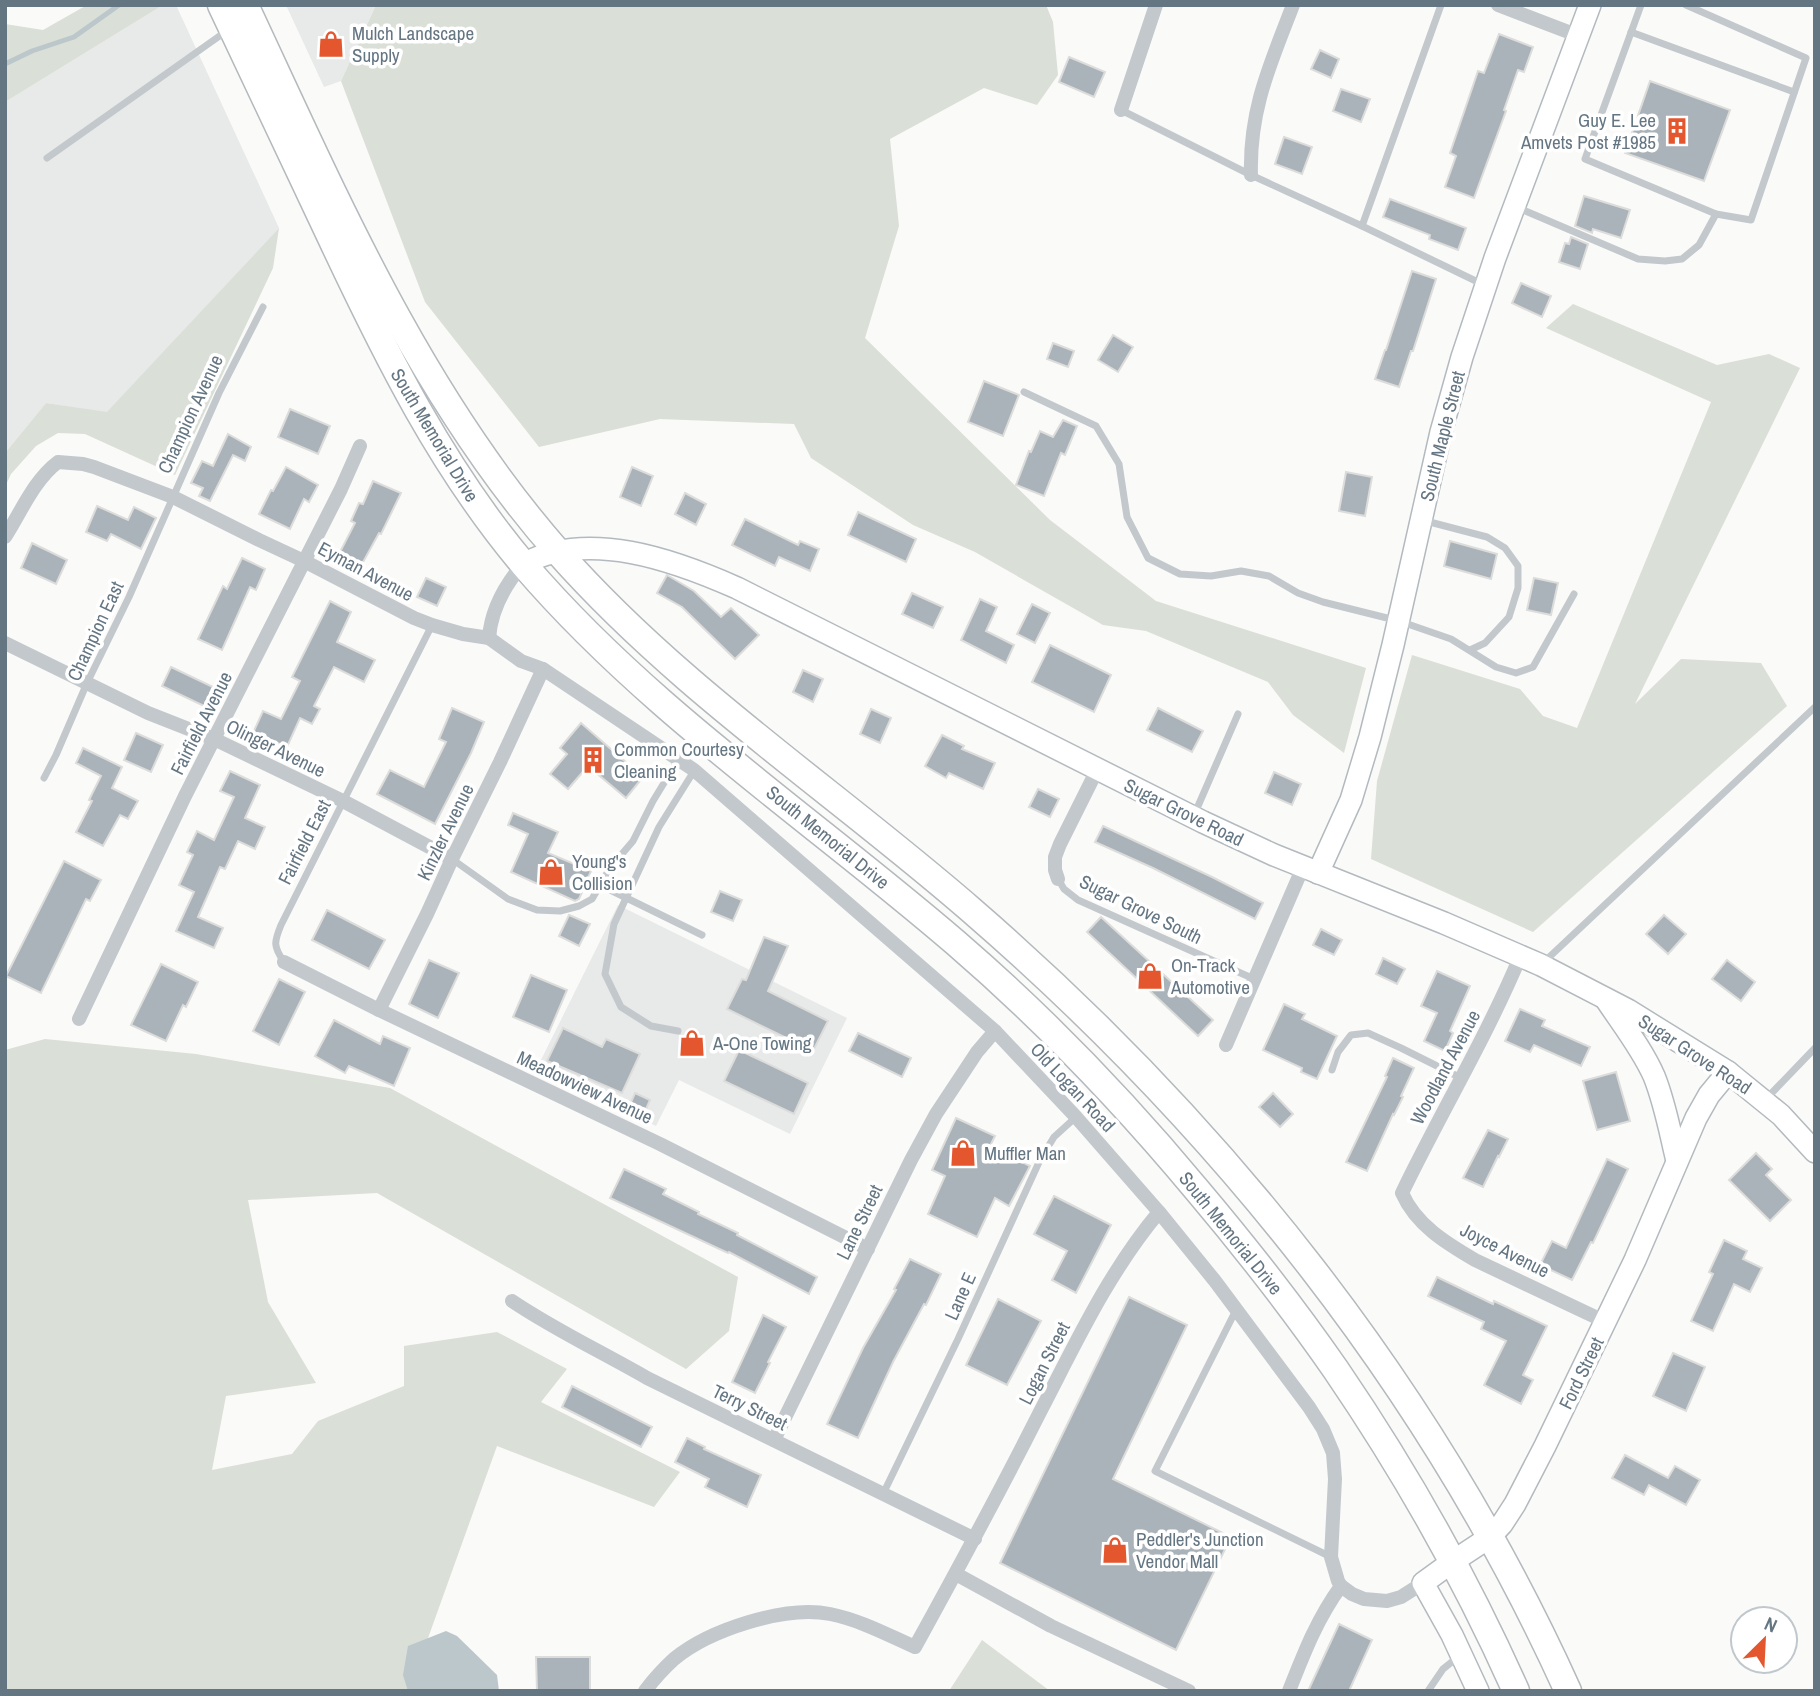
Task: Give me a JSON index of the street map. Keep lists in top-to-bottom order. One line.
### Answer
{"streets":{"highway":["South Memorial Drive"],"street":["Champion Avenue","South Maple Street","Eyman Avenue","Fairfield Avenue","Olinger Avenue","Sugar Grove Road","Kinzler Avenue","Woodland Avenue","Meadowview Avenue","Old Logan Road","Lane Street","Joyce Avenue","Logan Street","Ford Street","Terry Street"],"lane":["Champion East","Fairfield East","Sugar Grove South","Lane E"]},"crossings":[["Champion Avenue","Eyman Avenue"],["Champion Avenue","Champion East"],["South Memorial Drive","Sugar Grove Road"],["South Memorial Drive","Ford Street"],["South Maple Street","Sugar Grove Road"],["Eyman Avenue","Champion East"],["Eyman Avenue","Fairfield Avenue"],["Eyman Avenue","Kinzler Avenue"],["Eyman Avenue","Fairfield East"],["Eyman Avenue","Old Logan Road"],["Champion East","Olinger Avenue"],["Fairfield Avenue","Olinger Avenue"],["Olinger Avenue","Kinzler Avenue"],["Olinger Avenue","Fairfield East"],["Sugar Grove Road","Woodland Avenue"],["Sugar Grove Road","Ford Street"],["Kinzler Avenue","Meadowview Avenue"],["Kinzler Avenue","Old Logan Road"],["Fairfield East","Meadowview Avenue"],["Woodland Avenue","Joyce Avenue"],["Meadowview Avenue","Lane Street"],["Old Logan Road","Lane Street"],["Old Logan Road","Lane E"],["Old Logan Road","Logan Street"],["Lane Street","Terry Street"],["Joyce Avenue","Ford Street"],["Lane E","Terry Street"],["Logan Street","Terry Street"]],"places":{"shop":["Mulch Landscape Supply","Young's Collision","On-Track Automotive","A-One Towing","Muffler Man","Peddler's Junction Vendor Mall"],"building":["Guy E. Lee Amvets Post #1985","Common Courtesy Cleaning"]},"north":"top right"}
